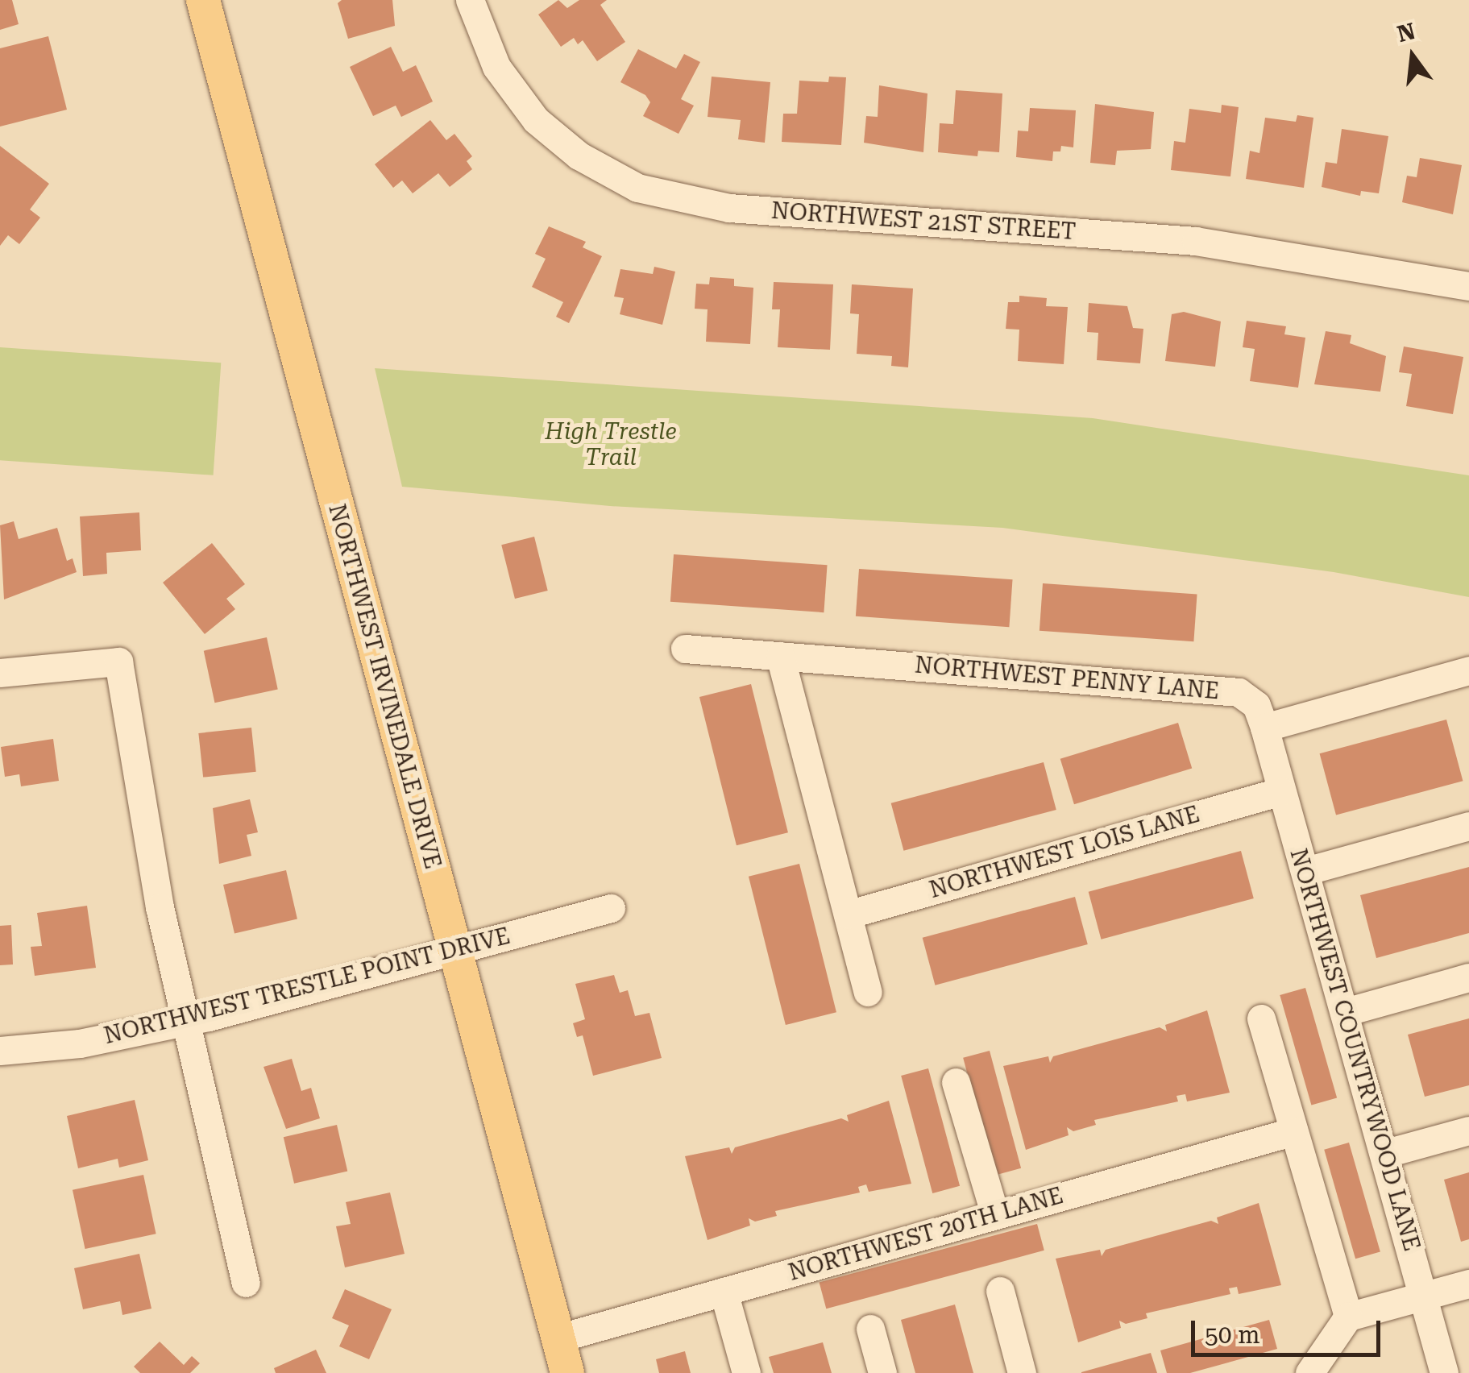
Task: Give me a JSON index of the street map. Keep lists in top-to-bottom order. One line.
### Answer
{"streets":{"main road":["NORTHWEST IRVINEDALE DRIVE"],"street":["NORTHWEST 21ST STREET","NORTHWEST PENNY LANE","NORTHWEST LOIS LANE","NORTHWEST TRESTLE POINT DRIVE","NORTHWEST COUNTRYWOOD LANE","NORTHWEST 20TH LANE"]},"crossings":[["NORTHWEST PENNY LANE","NORTHWEST COUNTRYWOOD LANE"],["NORTHWEST IRVINEDALE DRIVE","NORTHWEST TRESTLE POINT DRIVE"],["NORTHWEST IRVINEDALE DRIVE","NORTHWEST 20TH LANE"],["NORTHWEST LOIS LANE","NORTHWEST COUNTRYWOOD LANE"]],"parks":["High Trestle Trail"],"scale_bar":"50 m","north":"top"}
